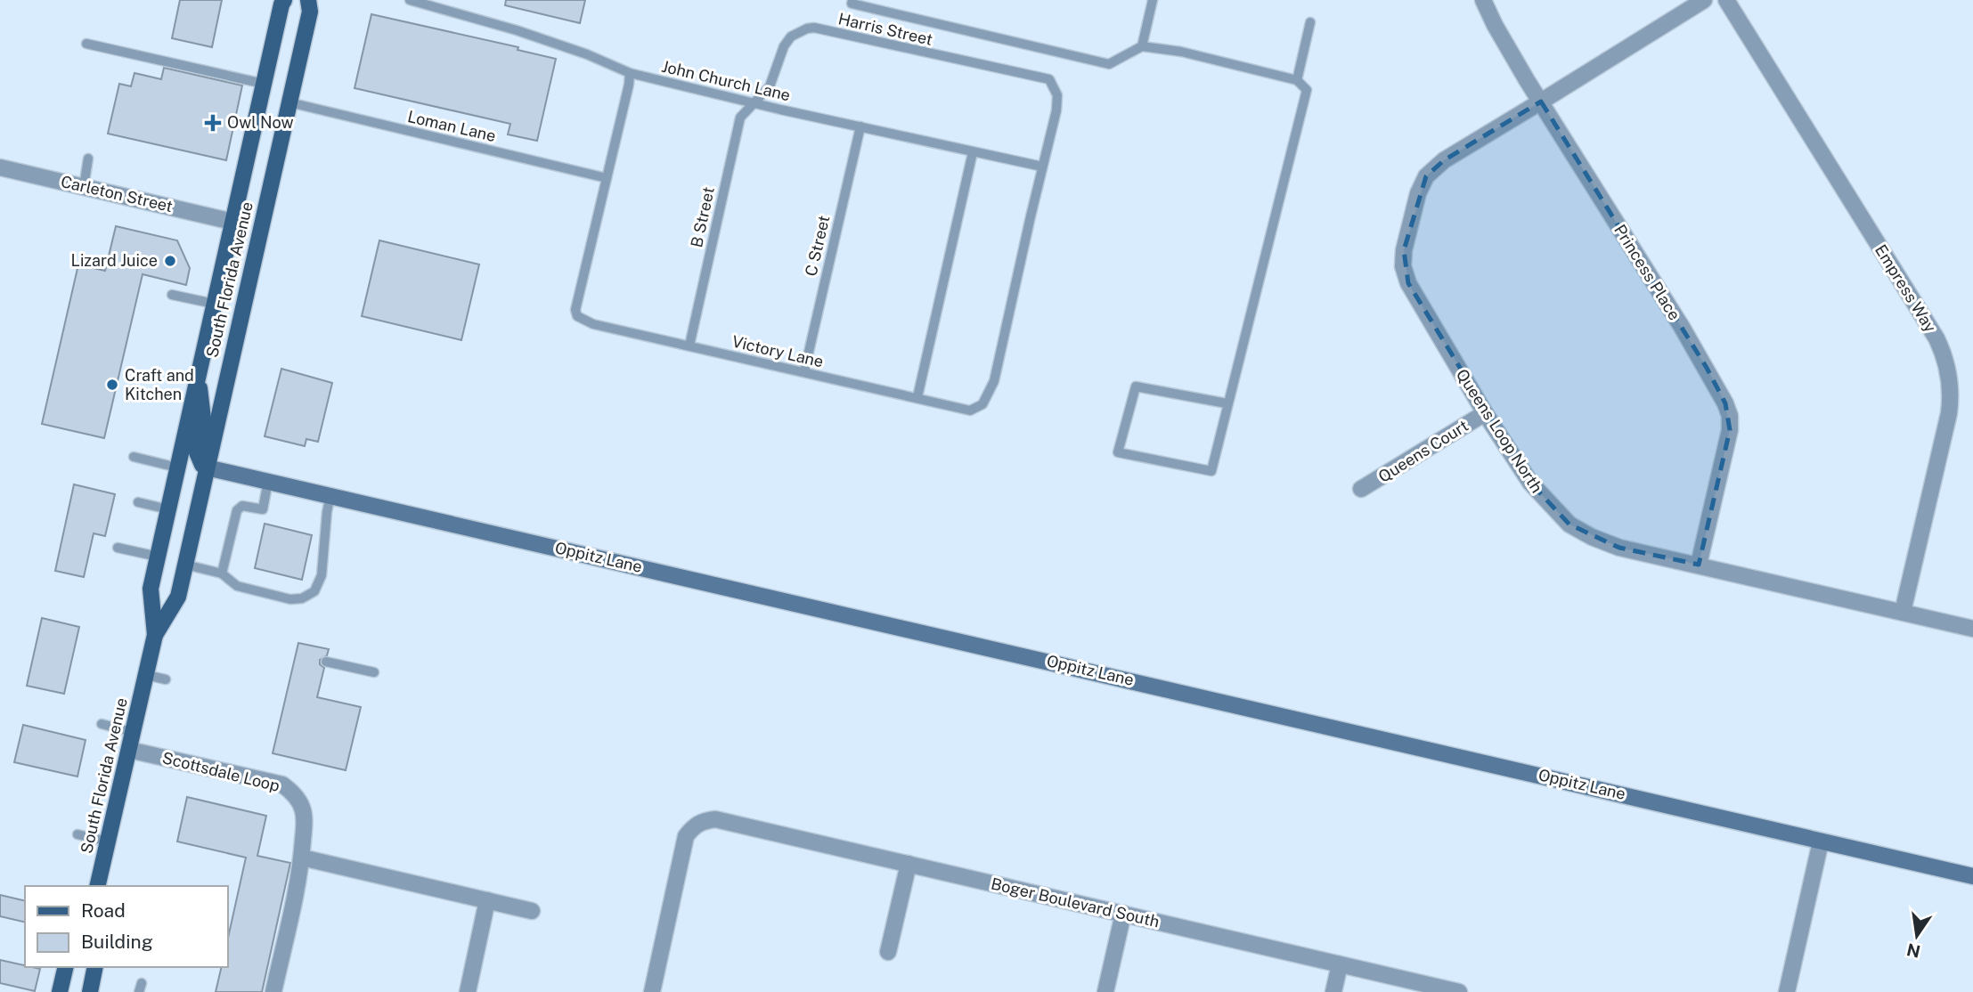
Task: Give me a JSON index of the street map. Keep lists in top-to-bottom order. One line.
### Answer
{"streets":{"main road":["South Florida Avenue"],"street":["Carleton Street","Princess Place","Empress Way","Queens Loop North","Queens Court","Oppitz Lane","Scottsdale Loop","Boger Boulevard South"],"lane":["Harris Street","John Church Lane","Loman Lane","B Street","C Street","Victory Lane"]},"crossings":[["Harris Street","John Church Lane"],["Harris Street","B Street"],["Harris Street","Victory Lane"],["John Church Lane","B Street"],["John Church Lane","C Street"],["John Church Lane","Victory Lane"],["Loman Lane","South Florida Avenue"],["Loman Lane","Victory Lane"],["Carleton Street","South Florida Avenue"],["B Street","Victory Lane"],["C Street","Victory Lane"],["Princess Place","Queens Loop North"],["South Florida Avenue","Oppitz Lane"],["South Florida Avenue","Scottsdale Loop"],["Empress Way","Queens Loop North"],["Queens Loop North","Queens Court"]],"places":{"health":["Owl Now"],"other":["Lizard Juice","Craft and Kitchen"]},"legend":["Road","Building"],"north":"bottom"}
